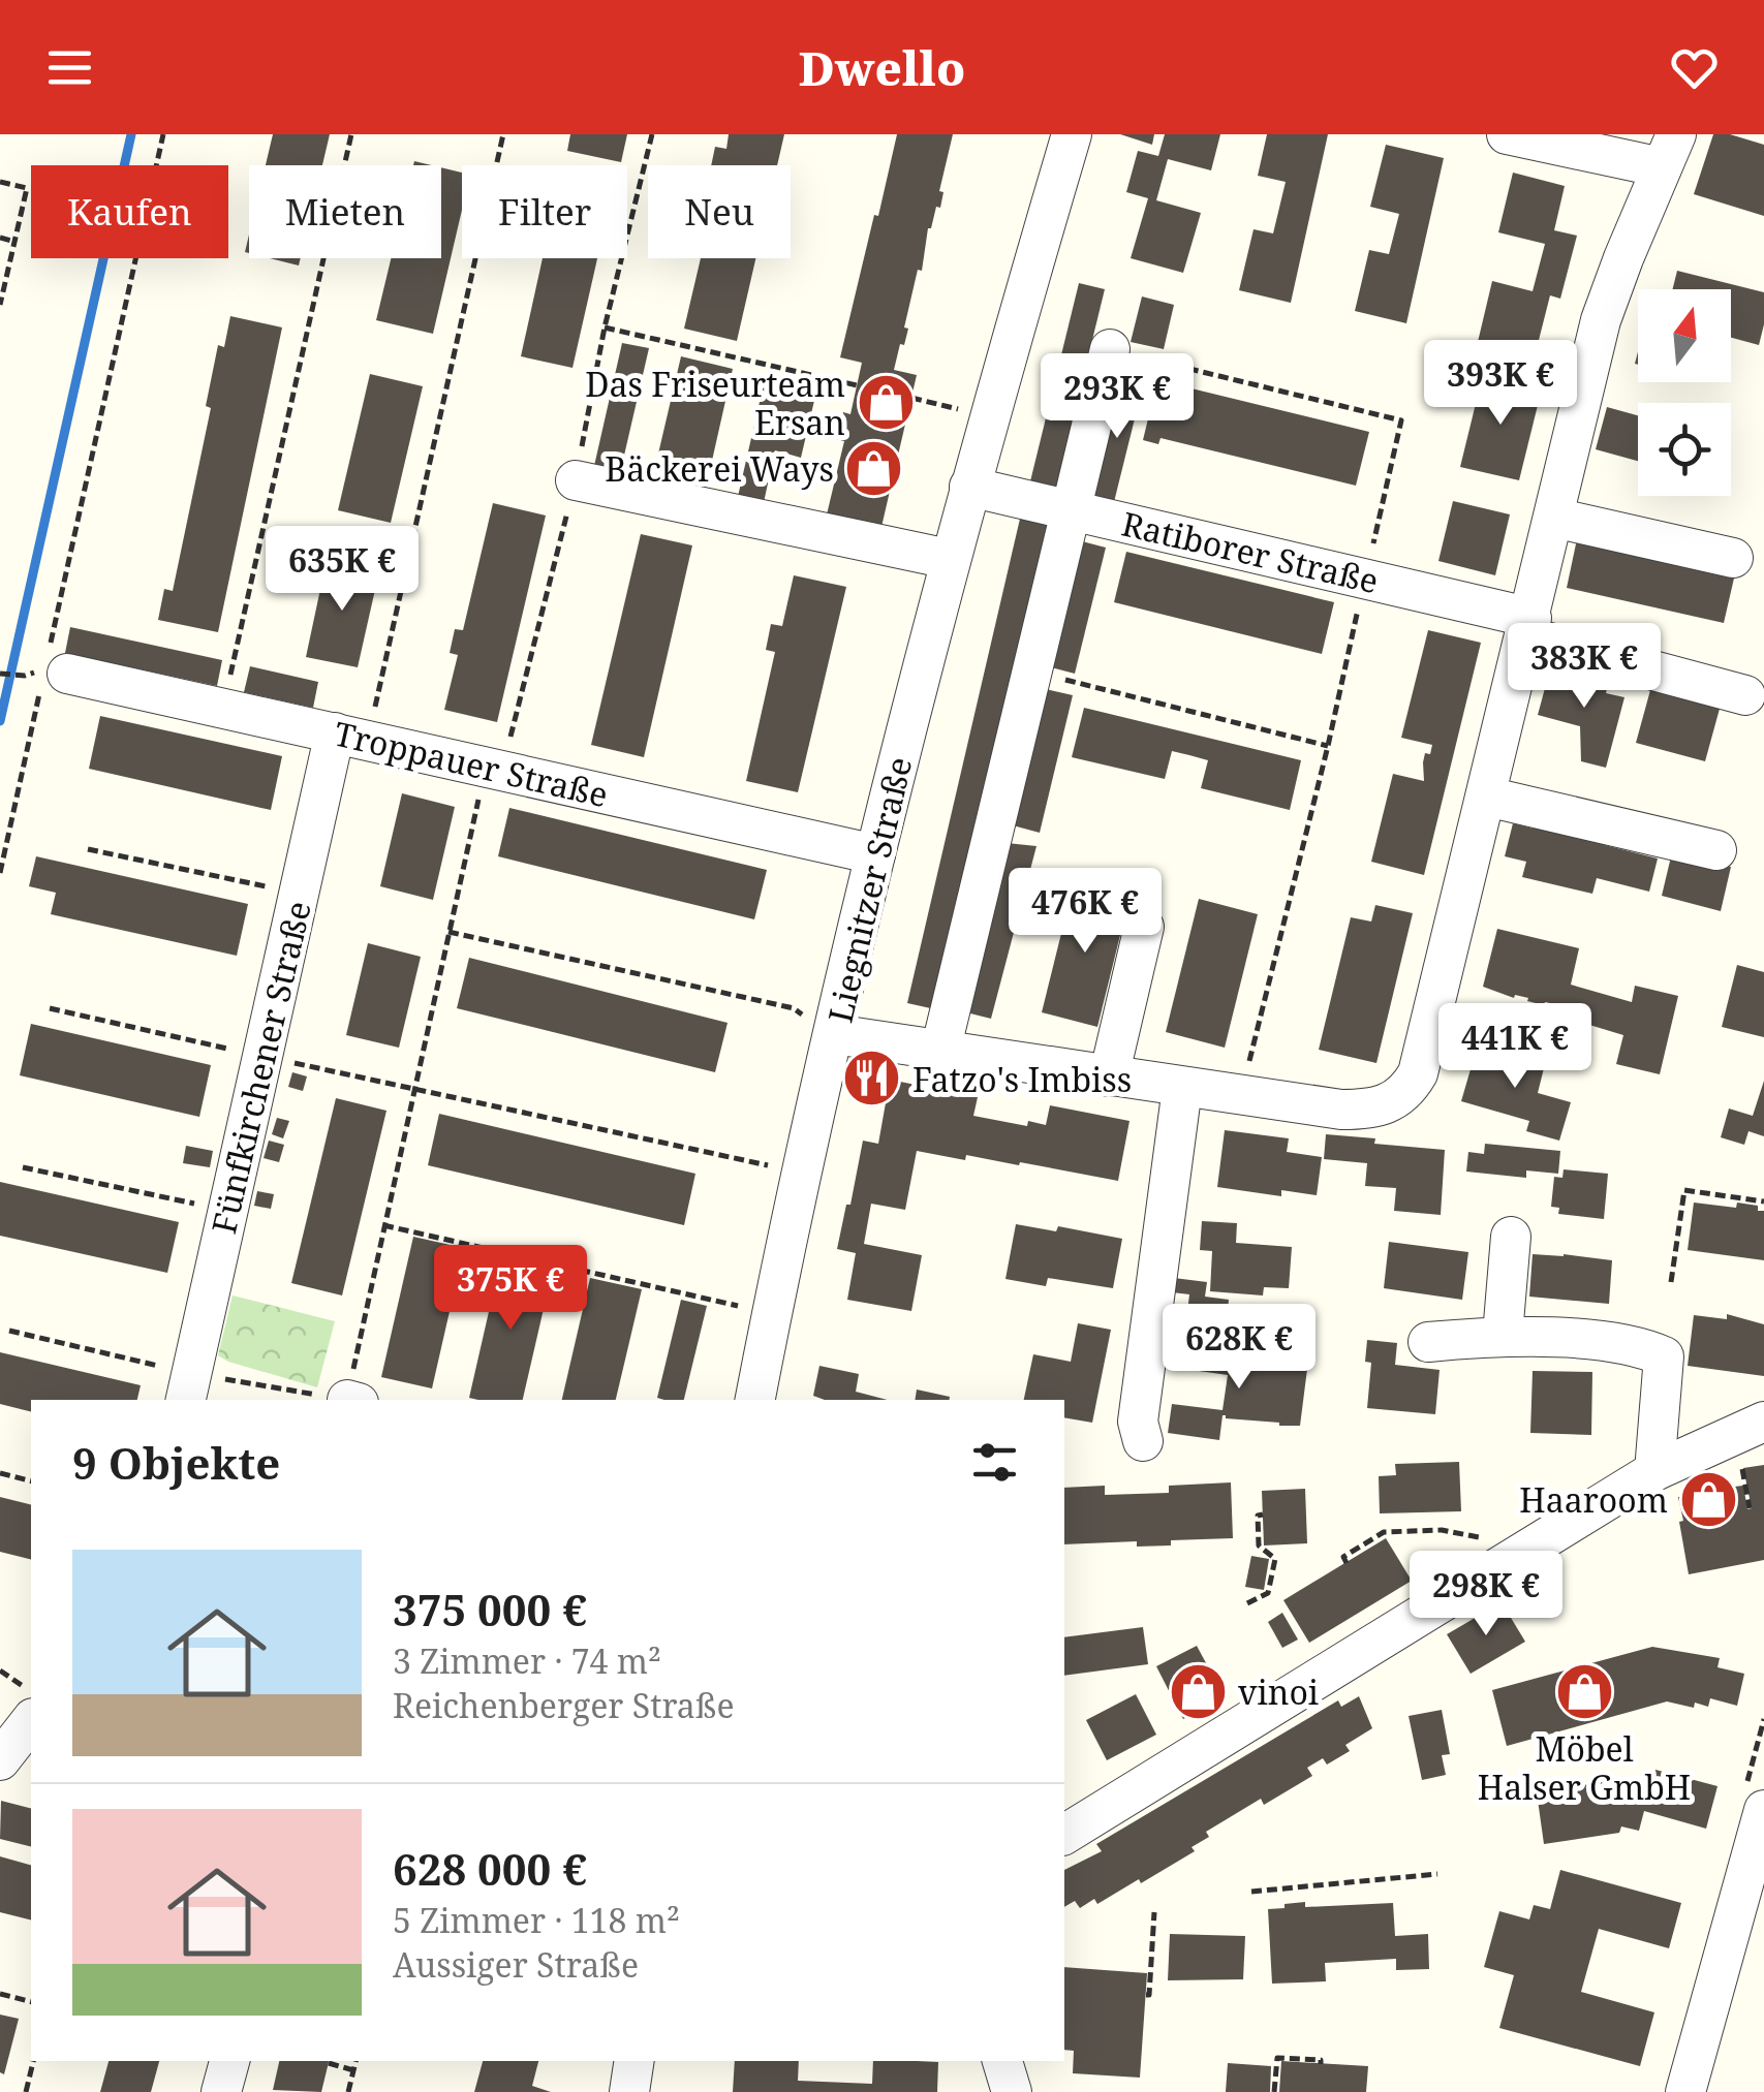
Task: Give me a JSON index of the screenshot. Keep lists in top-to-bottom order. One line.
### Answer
{"streets":{"street":["Ratiborer Straße","Troppauer Straße","Liegnitzer Straße","Fünfkirchener Straße"]},"crossings":[["Ratiborer Straße","Liegnitzer Straße"],["Troppauer Straße","Liegnitzer Straße"],["Troppauer Straße","Fünfkirchener Straße"]],"places":{"shop":["Das Friseurteam Ersan","Bäckerei Ways","Haaroom","vinoi","Möbel Halser GmbH"],"restaurant":["Fatzo's Imbiss"]},"north":"top","page":{"header":"Dwello","chip":["Kaufen","Mieten","Filter","Neu"],"price":["393K €","293K €","635K €","383K €","476K €","441K €","375K €","628K €","298K €"],"heading":"9 Objekte","list":[{"name":"375 000 €","note":"3 Zimmer · 74 m² · Reichenberger Straße"},{"name":"628 000 €","note":"5 Zimmer · 118 m² · Aussiger Straße"}]}}
